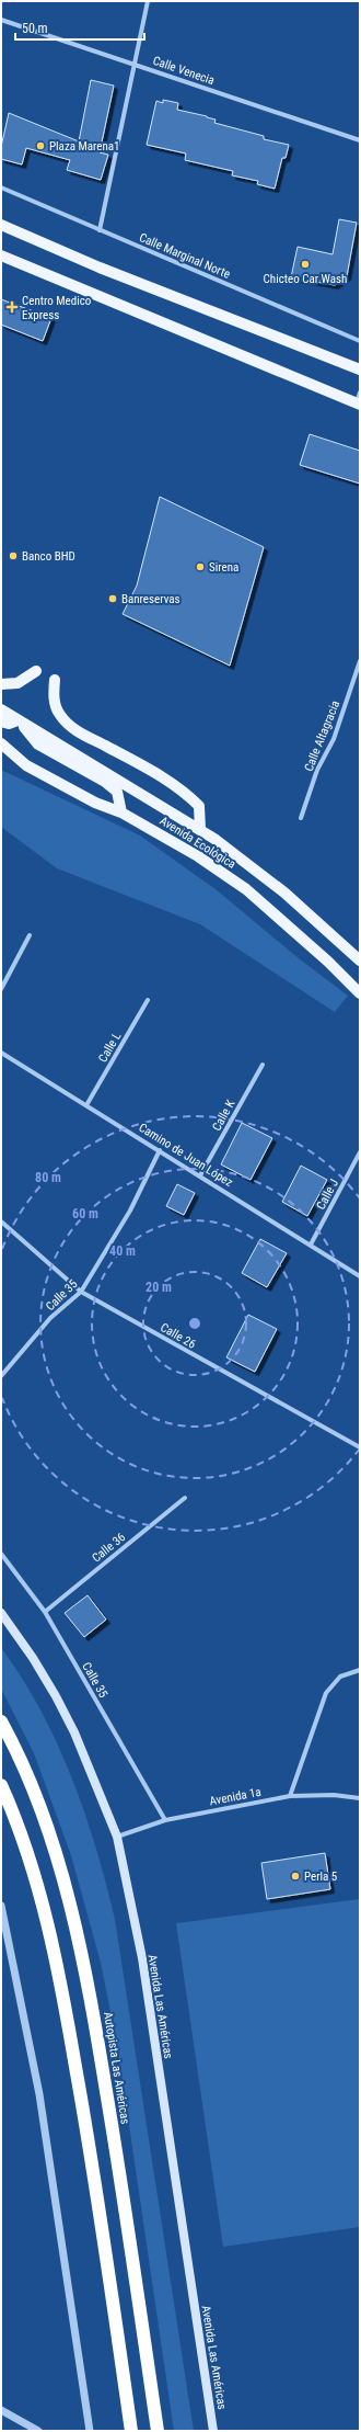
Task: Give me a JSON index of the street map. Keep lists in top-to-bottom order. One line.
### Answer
{"streets":{"highway":["Autopista Las Américas"],"main road":["Avenida Ecológica","Avenida Las Américas"],"street":["Calle Venecia","Calle Marginal Norte","Calle Altagracia","Calle L","Calle K","Camino de Juan López","Calle J","Calle 35","Calle 26","Calle 36","Avenida 1a"]},"crossings":[["Calle L","Camino de Juan López"],["Calle K","Camino de Juan López"],["Camino de Juan López","Calle J"],["Camino de Juan López","Calle 35"],["Calle 35","Calle 26"],["Calle 35","Calle 36"],["Calle 35","Avenida 1a"],["Avenida 1a","Avenida Las Américas"]],"places":{"other":["Plaza Marena1","Chicteo Car Wash","Banco BHD","Sirena","Banreservas","Perla 5"],"health":["Centro Medico Express"]},"scale_bar":"50 m","rings":["80 m","60 m","40 m","20 m"]}
